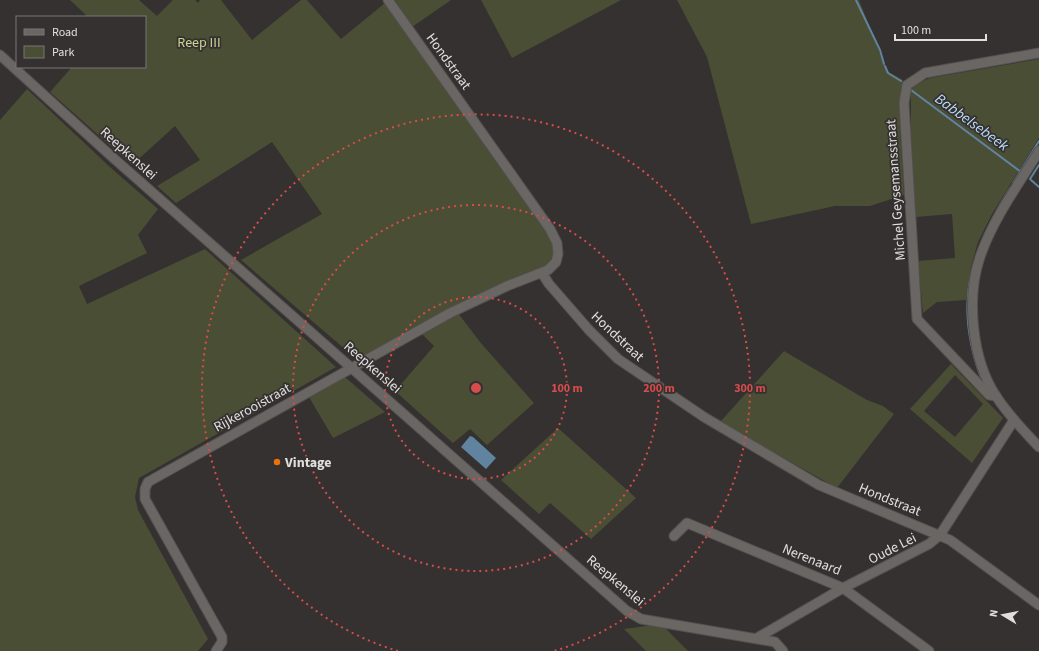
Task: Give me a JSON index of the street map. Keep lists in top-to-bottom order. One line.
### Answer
{"streets":{"street":["Hondstraat","Reepkenslei","Michel Geysemansstraat","Rijkerooistraat","Oude Lei","Nerenaard"]},"crossings":[["Hondstraat","Rijkerooistraat"],["Hondstraat","Oude Lei"],["Reepkenslei","Rijkerooistraat"],["Reepkenslei","Oude Lei"],["Michel Geysemansstraat","Oude Lei"],["Oude Lei","Nerenaard"]],"water":["Babbelsebeek"],"parks":["Reep III"],"places":["Vintage"],"legend":["Road","Park"],"scale_bar":"100 m","north":"left","rings":["100 m","200 m","300 m"]}
